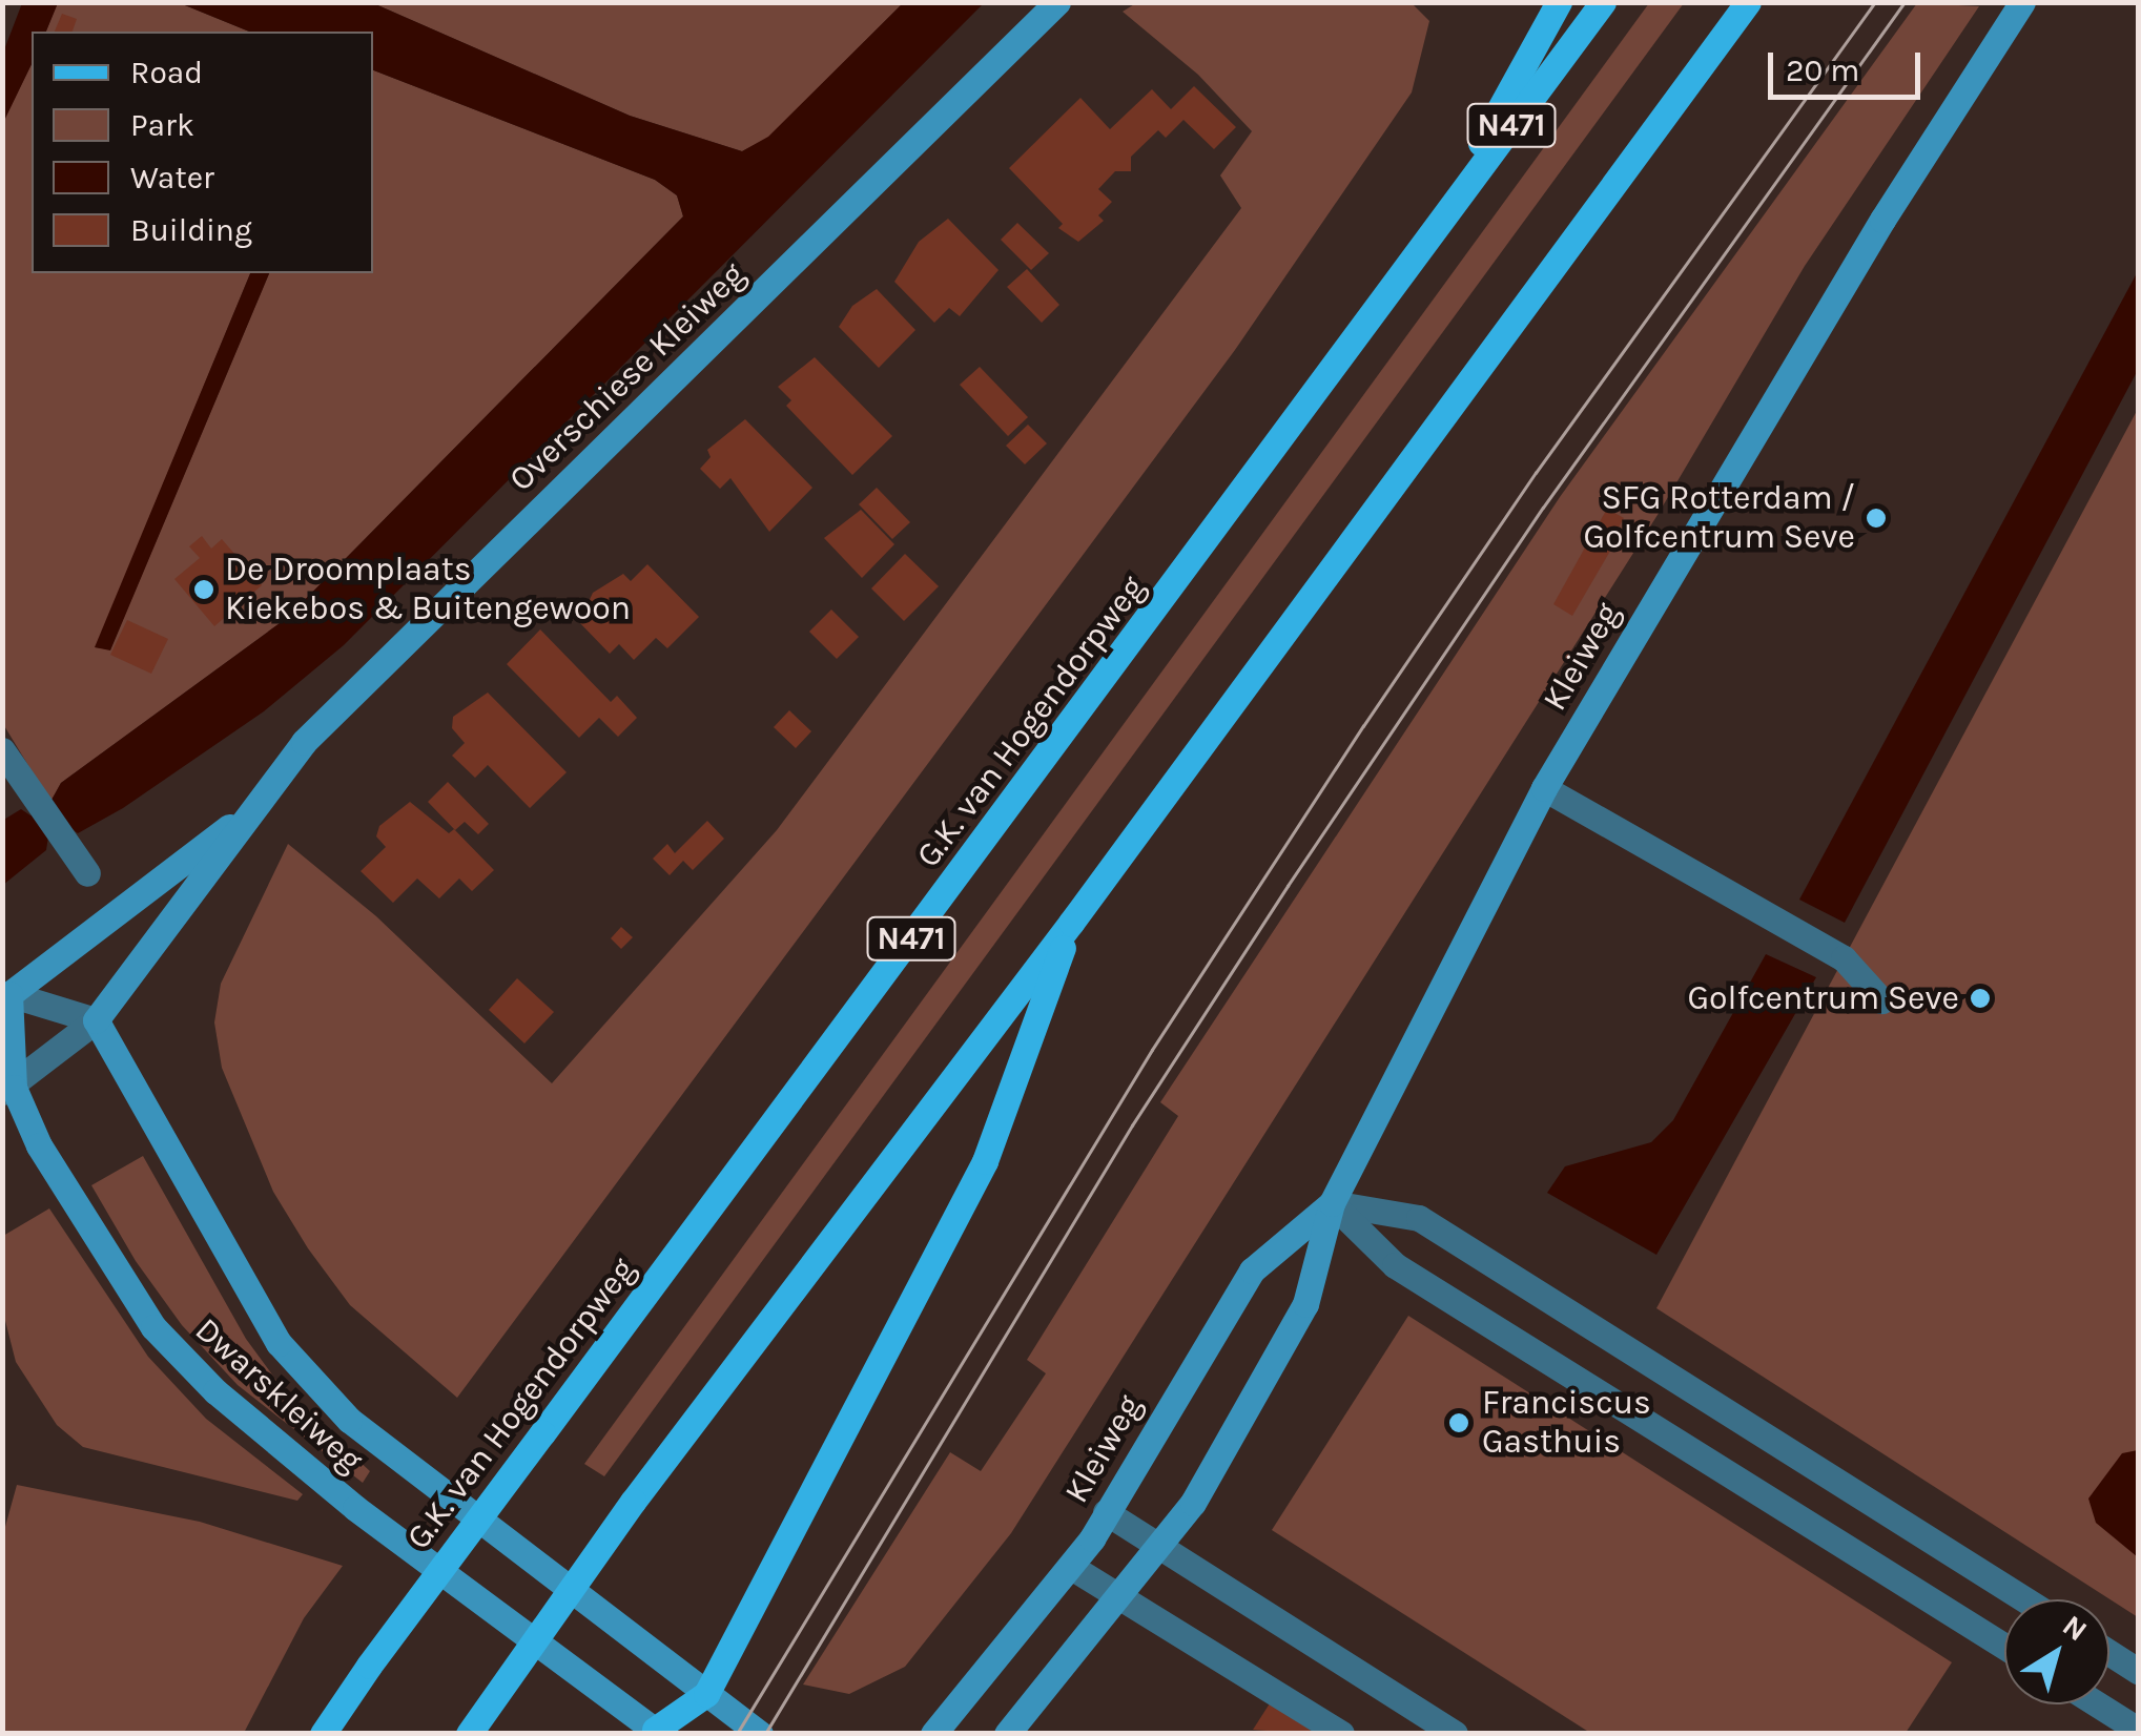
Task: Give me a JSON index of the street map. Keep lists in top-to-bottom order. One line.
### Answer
{"streets":{"main road":["N471","G.K. van Hogendorpweg"],"street":["Overschiese Kleiweg","Kleiweg","Dwarskleiweg"]},"crossings":[["Overschiese Kleiweg","Dwarskleiweg"]],"places":["SFG Rotterdam / Golfcentrum Seve","De Droomplaats Kiekebos & Buitengewoon","Golfcentrum Seve","Franciscus Gasthuis"],"legend":["Road","Park","Water","Building"],"scale_bar":"20 m","north":"top right"}
